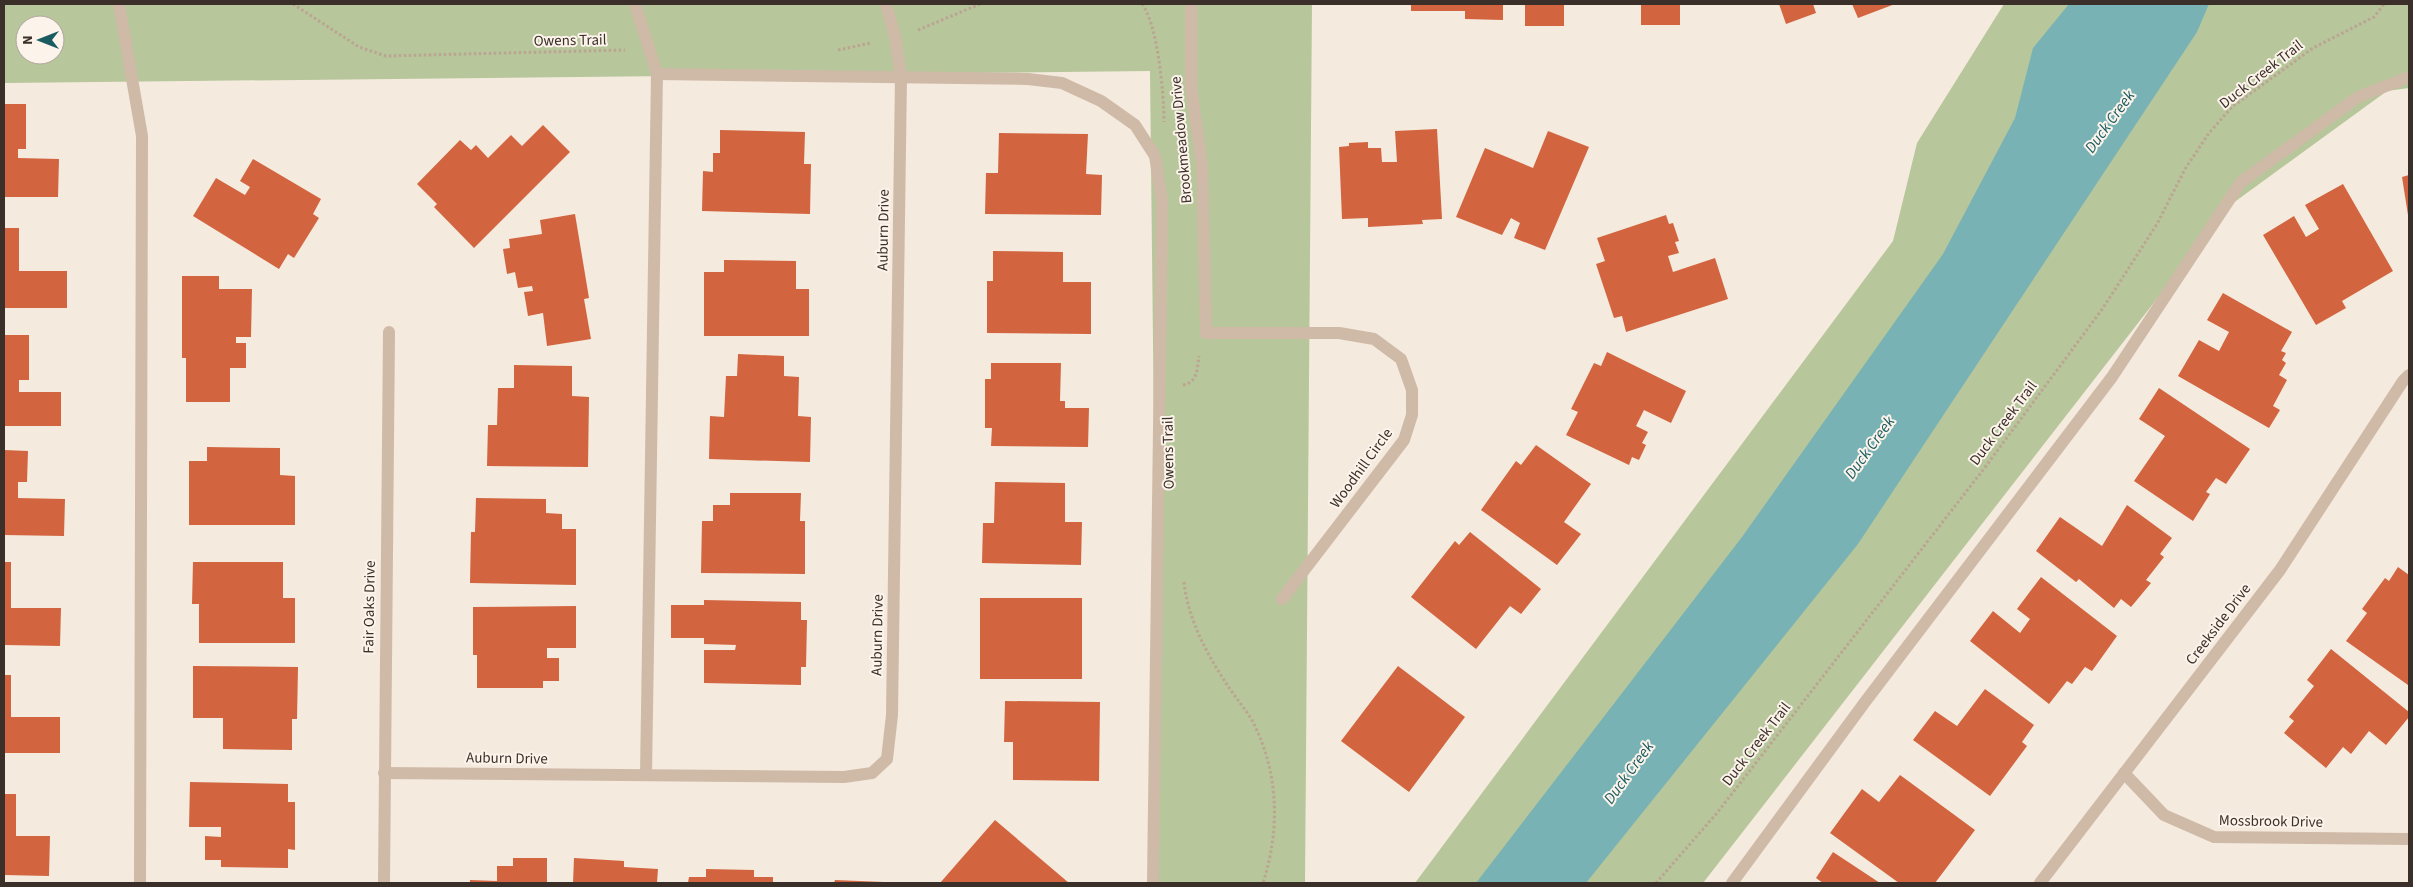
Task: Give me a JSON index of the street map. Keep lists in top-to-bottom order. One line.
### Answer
{"streets":{"street":["Brookmeadow Drive","Auburn Drive","Woodhill Circle","Fair Oaks Drive","Creekside Drive","Mossbrook Drive"],"path":["Owens Trail","Duck Creek Trail"]},"crossings":[["Brookmeadow Drive","Woodhill Circle"],["Auburn Drive","Fair Oaks Drive"],["Creekside Drive","Mossbrook Drive"]],"water":["Duck Creek"],"north":"left"}
